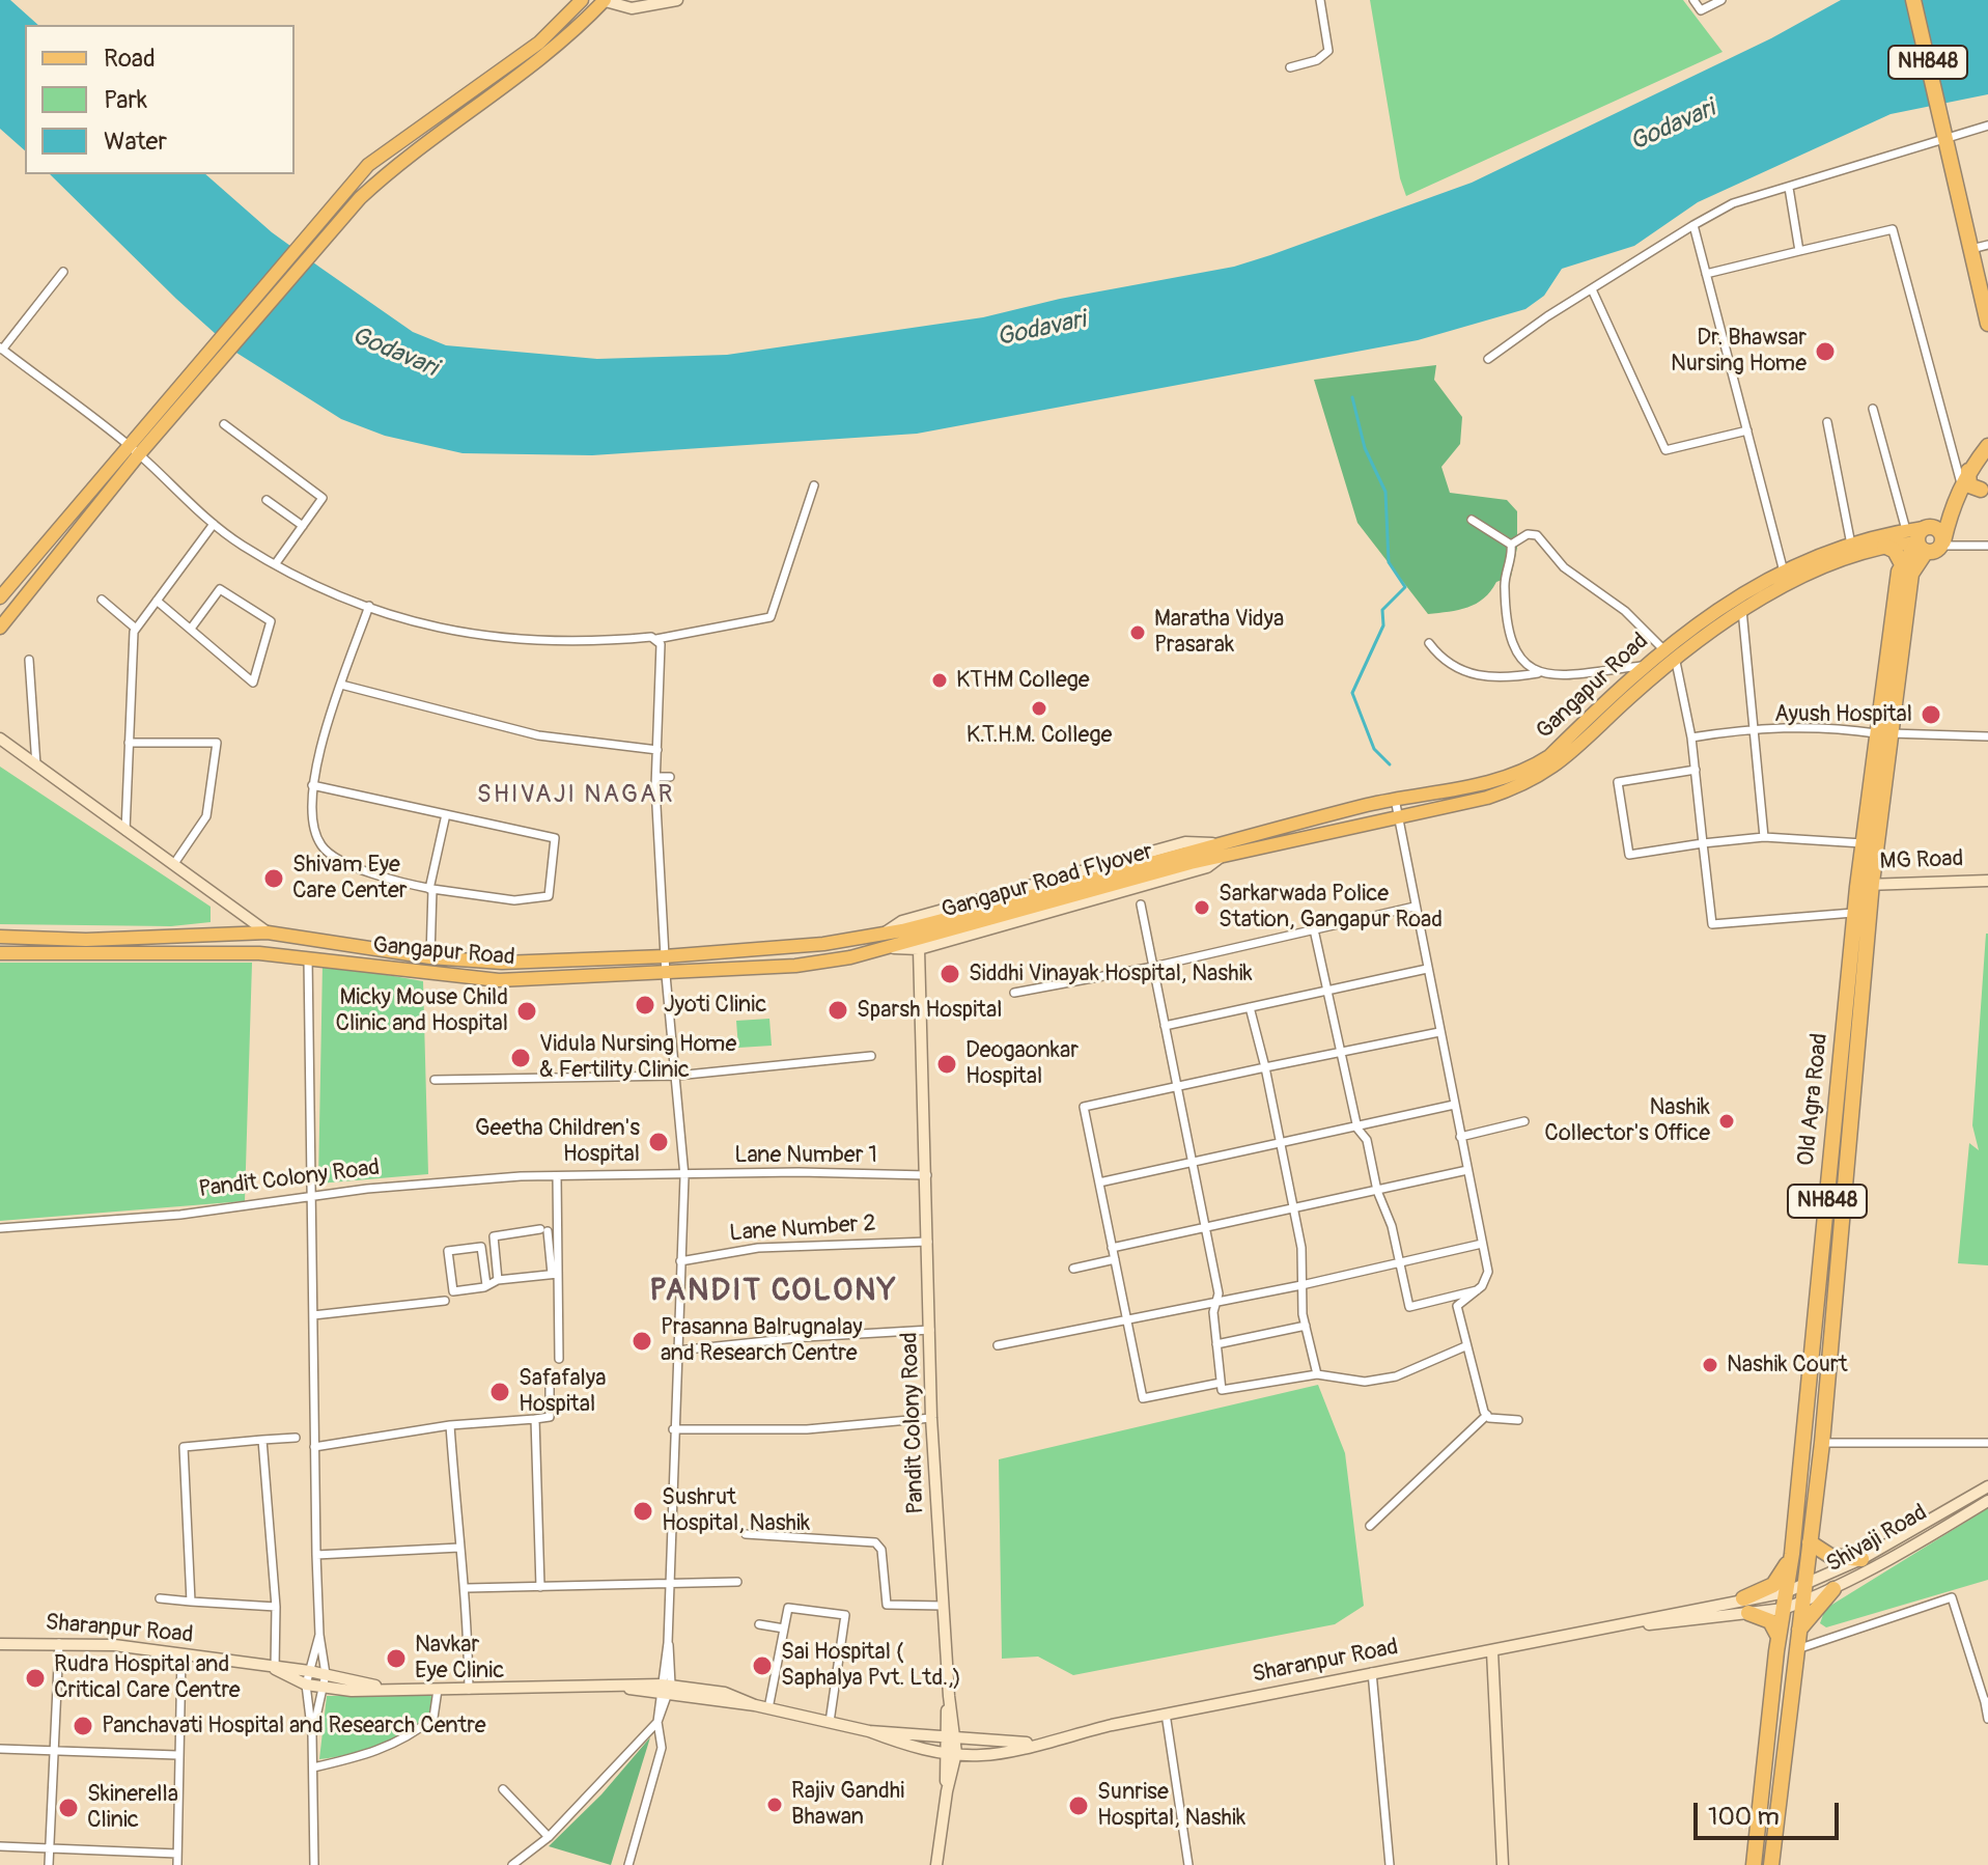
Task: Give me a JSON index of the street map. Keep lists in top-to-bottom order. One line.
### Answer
{"streets":{"highway":["NH848","Old Agra Road"],"main road":["Gangapur Road","MG Road","Gangapur Road Flyover","Pandit Colony Road","Shivaji Road","Sharanpur Road"],"street":["Lane Number 1","Lane Number 2"]},"crossings":[["Gangapur Road","Gangapur Road Flyover"],["Gangapur Road","Old Agra Road"],["MG Road","Old Agra Road"],["Gangapur Road Flyover","Pandit Colony Road"],["Old Agra Road","Shivaji Road"],["Old Agra Road","Sharanpur Road"],["Lane Number 1","Pandit Colony Road"],["Pandit Colony Road","Lane Number 2"],["Pandit Colony Road","Sharanpur Road"],["Shivaji Road","Sharanpur Road"]],"districts":["SHIVAJI NAGAR","PANDIT COLONY"],"water":["Godavari"],"places":["Dr. Bhawsar Nursing Home","Maratha Vidya Prasarak","KTHM College","K.T.H.M. College","Ayush Hospital","Shivam Eye Care Center","Sarkarwada Police Station, Gangapur Road","Siddhi Vinayak Hospital, Nashik","Jyoti Clinic","Sparsh Hospital","Micky Mouse Child Clinic and Hospital","Vidula Nursing Home & Fertility Clinic","Deogaonkar Hospital","Nashik Collector's Office","Geetha Children's Hospital","Prasanna Balrugnalay and Research Centre","Nashik Court","Safafalya Hospital","Sushrut Hospital, Nashik","Navkar Eye Clinic","Sai Hospital ( Saphalya Pvt. Ltd.,)","Rudra Hospital and Critical Care Centre","Panchavati Hospital and Research Centre","Rajiv Gandhi Bhawan","Sunrise Hospital, Nashik","Skinerella Clinic"],"legend":["Road","Park","Water"],"scale_bar":"100 m"}
